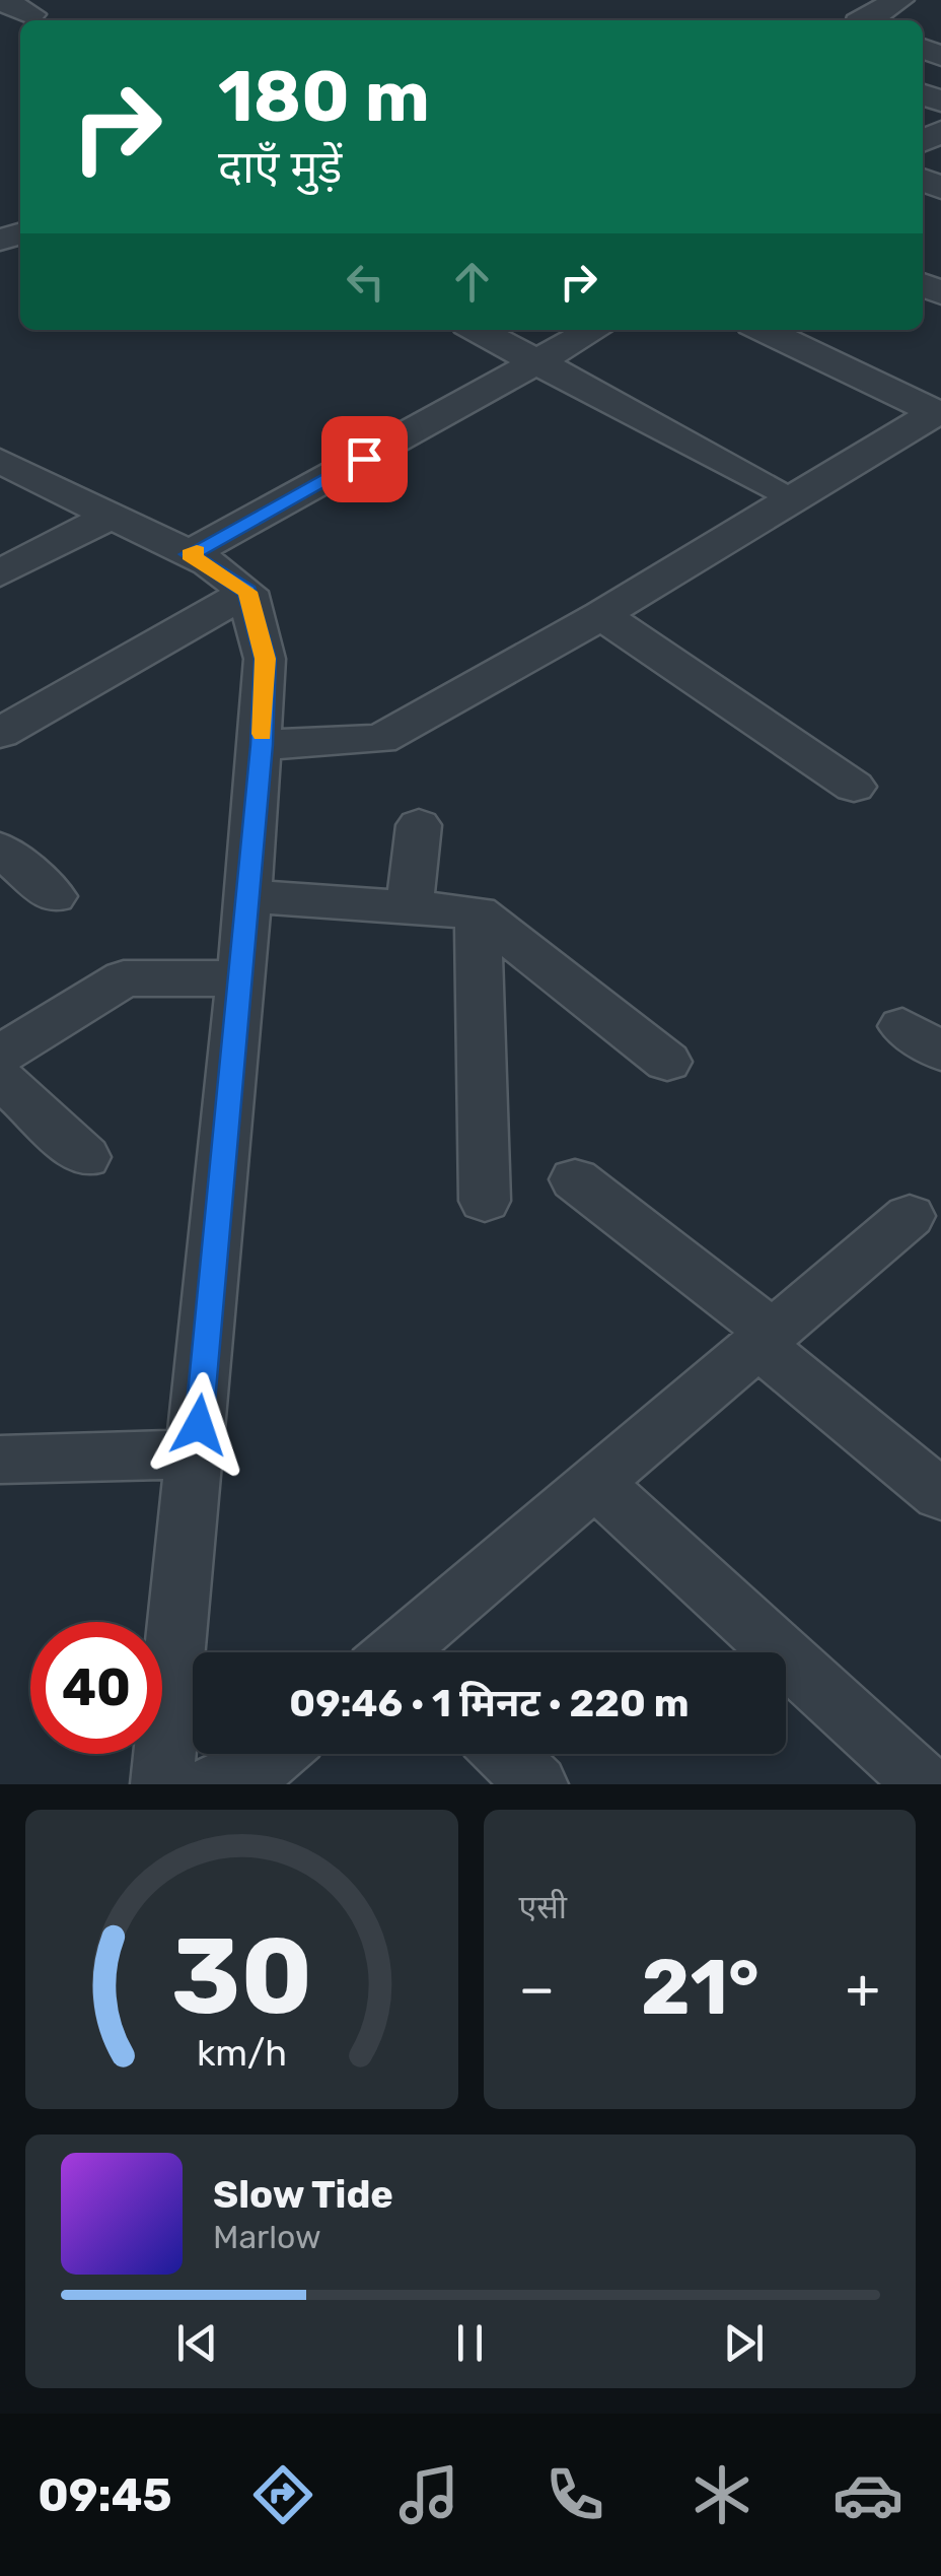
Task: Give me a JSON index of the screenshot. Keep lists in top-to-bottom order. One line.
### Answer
{"page":{"turn":["180 m","दाएँ मुड़ें"],"limit":"40","trip":"09:46 · 1 मिनट · 220 m","tile":"एसी","heat":["−","21°","+"],"song":["Slow Tide","Marlow"],"tabs":"09:45","gauge":["30","km/h"]}}
